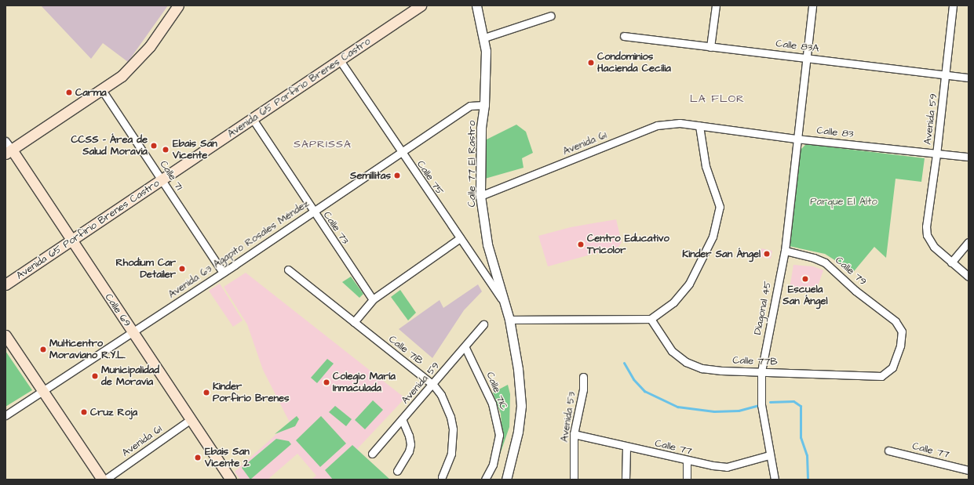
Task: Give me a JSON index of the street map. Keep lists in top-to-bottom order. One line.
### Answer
{"streets":{"main road":["Avenida 65 Porfirio Brenes Castro","Calle 69"],"street":["Calle 83A","Avenida 59","Calle 83","Avenida 61","Calle 77 El Rastro","Calle 71","Calle 75","Calle 73","Avenida 63 Agapito Rosales Méndez","Calle 79","Diagonal 45","Calle 71B","Calle 77B","Calle 71C","Avenida 53","Calle 77"]},"crossings":[["Calle 83A","Avenida 59"],["Avenida 65 Porfirio Brenes Castro","Calle 71"],["Avenida 65 Porfirio Brenes Castro","Calle 75"],["Avenida 65 Porfirio Brenes Castro","Calle 73"],["Avenida 65 Porfirio Brenes Castro","Calle 69"],["Avenida 59","Calle 83"],["Avenida 59","Calle 71B"],["Avenida 59","Calle 71C"],["Calle 83","Avenida 61"],["Calle 83","Diagonal 45"],["Avenida 61","Calle 77 El Rastro"],["Avenida 61","Calle 69"],["Calle 77 El Rastro","Calle 75"],["Calle 77 El Rastro","Avenida 63 Agapito Rosales Méndez"],["Calle 71","Avenida 63 Agapito Rosales Méndez"],["Calle 75","Avenida 63 Agapito Rosales Méndez"],["Calle 73","Avenida 63 Agapito Rosales Méndez"],["Avenida 63 Agapito Rosales Méndez","Calle 69"],["Calle 79","Diagonal 45"],["Calle 79","Calle 77B"],["Diagonal 45","Calle 77B"],["Diagonal 45","Calle 77"],["Avenida 53","Calle 77"]],"districts":["LA FLOR","SAPRISSA"],"parks":["Parque El Alto"],"places":["Condominios Hacienda Cecilia","Carma","CCSS - Área de Salud Moravia","Ebais San Vicente","Semillitas","Centro Educativo Tricolor","Kinder San Ángel","Rhodium Car Detailer","Escuela San Ángel","Multicentro Moraviano R.Y.L.","Municipalidad de Moravia","Colegio María Inmaculada","Kinder Porfirio Brenes","Cruz Roja","Ebais San Vicente 2"]}
